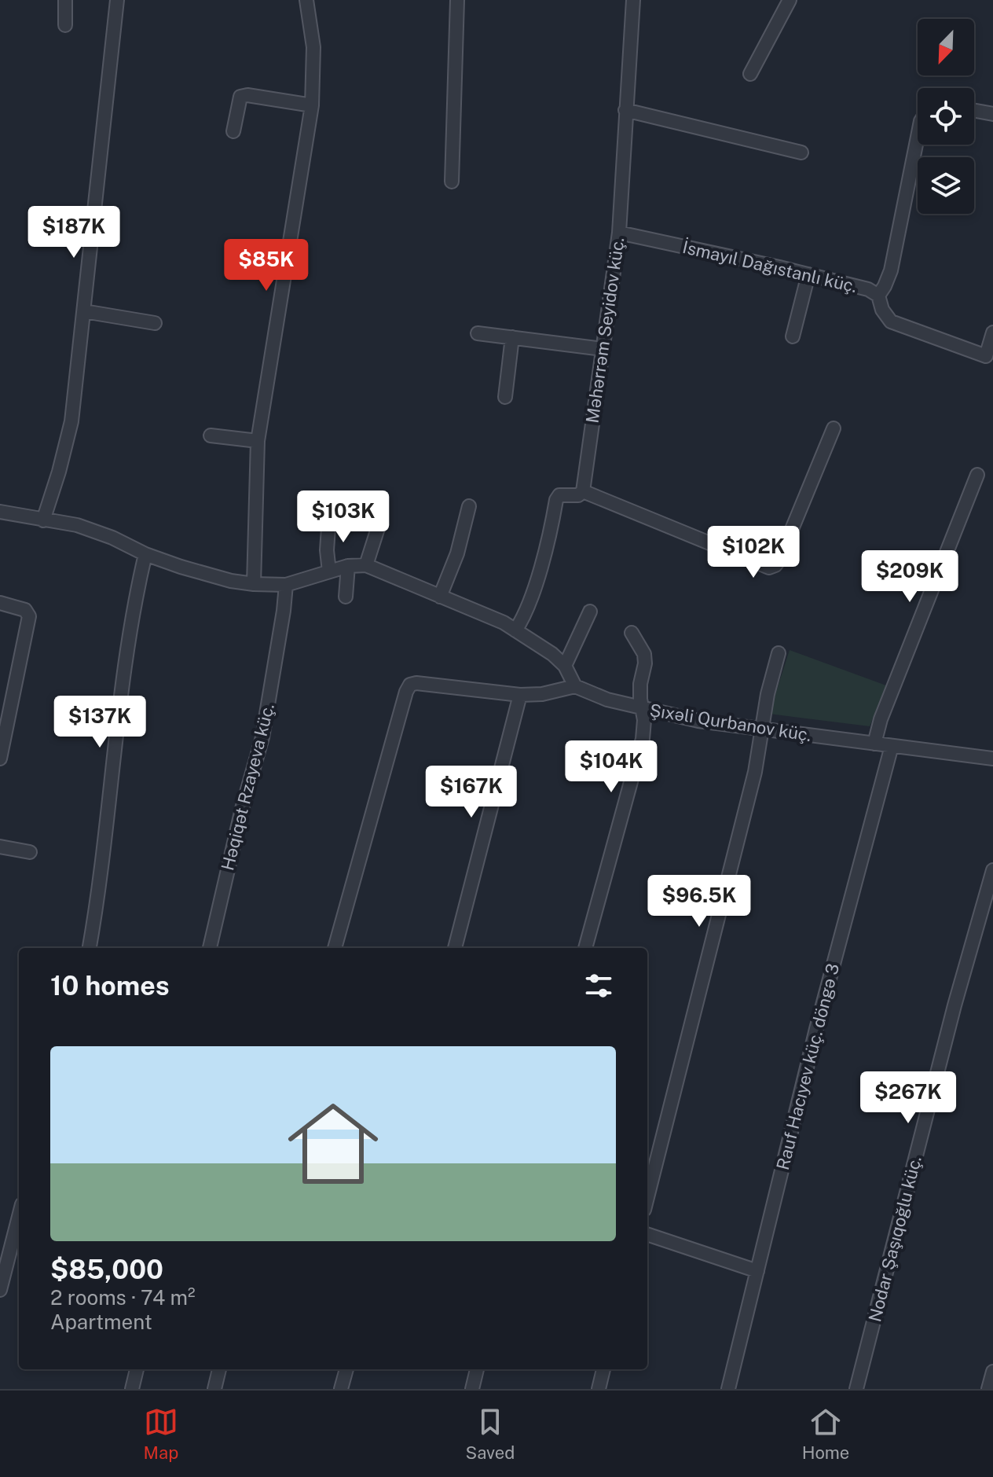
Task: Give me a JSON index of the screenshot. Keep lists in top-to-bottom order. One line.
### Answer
{"streets":{"street":["İsmayıl Dağıstanlı küç.","Məhərrəm Seyidov küç.","Şıxəli Qurbanov küç.","Həqiqət Rzayeva küç.","Rauf Hacıyev küç. döngə 3","Nodar Şaşıqoğlu küç."]},"crossings":[["İsmayıl Dağıstanlı küç.","Məhərrəm Seyidov küç."],["Şıxəli Qurbanov küç.","Rauf Hacıyev küç. döngə 3"]],"north":"bottom left","page":{"price":["$187K","$85K","$103K","$102K","$209K","$137K","$104K","$167K","$96.5K","$267K"],"heading":"10 homes","list":[{"name":"$85,000","note":"2 rooms · 74 m² · Apartment"}],"tabs":["Map","Saved","Home"]}}
